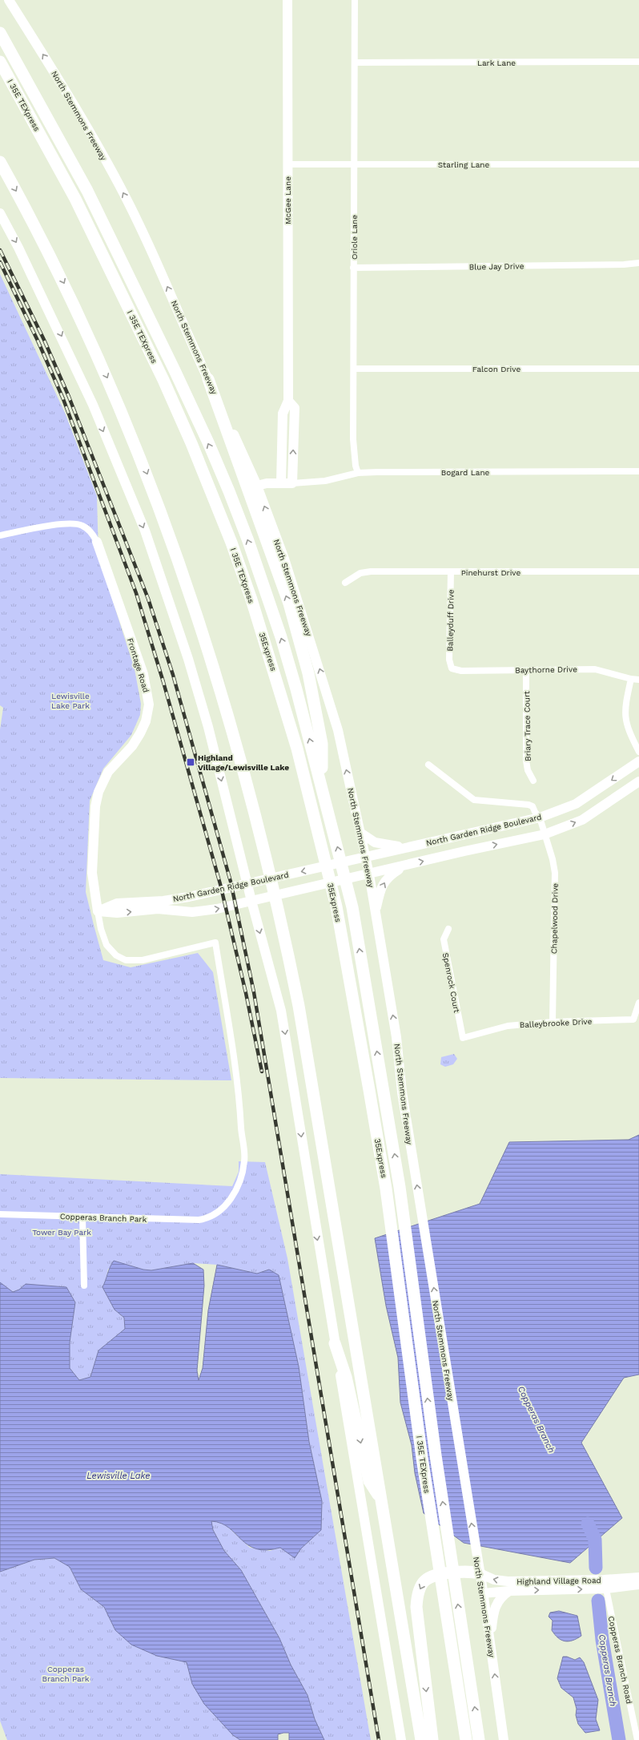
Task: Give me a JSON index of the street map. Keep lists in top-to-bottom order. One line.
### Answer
{"streets":{"highway":["I 35E TEXpress","35Express"],"main road":["North Stemmons Freeway","McGee Lane","Frontage Road","North Garden Ridge Boulevard","Highland Village Road"],"street":["Lark Lane","Starling Lane","Oriole Lane","Blue Jay Drive","Falcon Drive","Bogard Lane","Pinehurst Drive","Balleyduff Drive","Baythorne Drive","Briary Trace Court","Chapelwood Drive","Spenrock Court","Balleybrooke Drive","Copperas Branch Park","Copperas Branch Road"]},"crossings":[["Lark Lane","Oriole Lane"],["I 35E TEXpress","35Express"],["North Stemmons Freeway","North Garden Ridge Boulevard"],["North Stemmons Freeway","Highland Village Road"],["Starling Lane","McGee Lane"],["Starling Lane","Oriole Lane"],["McGee Lane","Bogard Lane"],["Oriole Lane","Blue Jay Drive"],["Oriole Lane","Falcon Drive"],["Oriole Lane","Bogard Lane"],["Pinehurst Drive","Balleyduff Drive"],["Balleyduff Drive","Baythorne Drive"],["Frontage Road","North Garden Ridge Boulevard"],["Frontage Road","Copperas Branch Park"],["Baythorne Drive","Briary Trace Court"],["North Garden Ridge Boulevard","Chapelwood Drive"],["North Garden Ridge Boulevard","Copperas Branch Park"],["Chapelwood Drive","Balleybrooke Drive"],["Spenrock Court","Balleybrooke Drive"],["Highland Village Road","Copperas Branch Road"]],"one_way":["North Stemmons Freeway"],"water":["Copperas Branch","Lewisville Lake"],"parks":["Lewisville Lake Park","Tower Bay Park","Copperas Branch Park"],"places":{"transit":["Highland Village/Lewisville Lake"]}}
